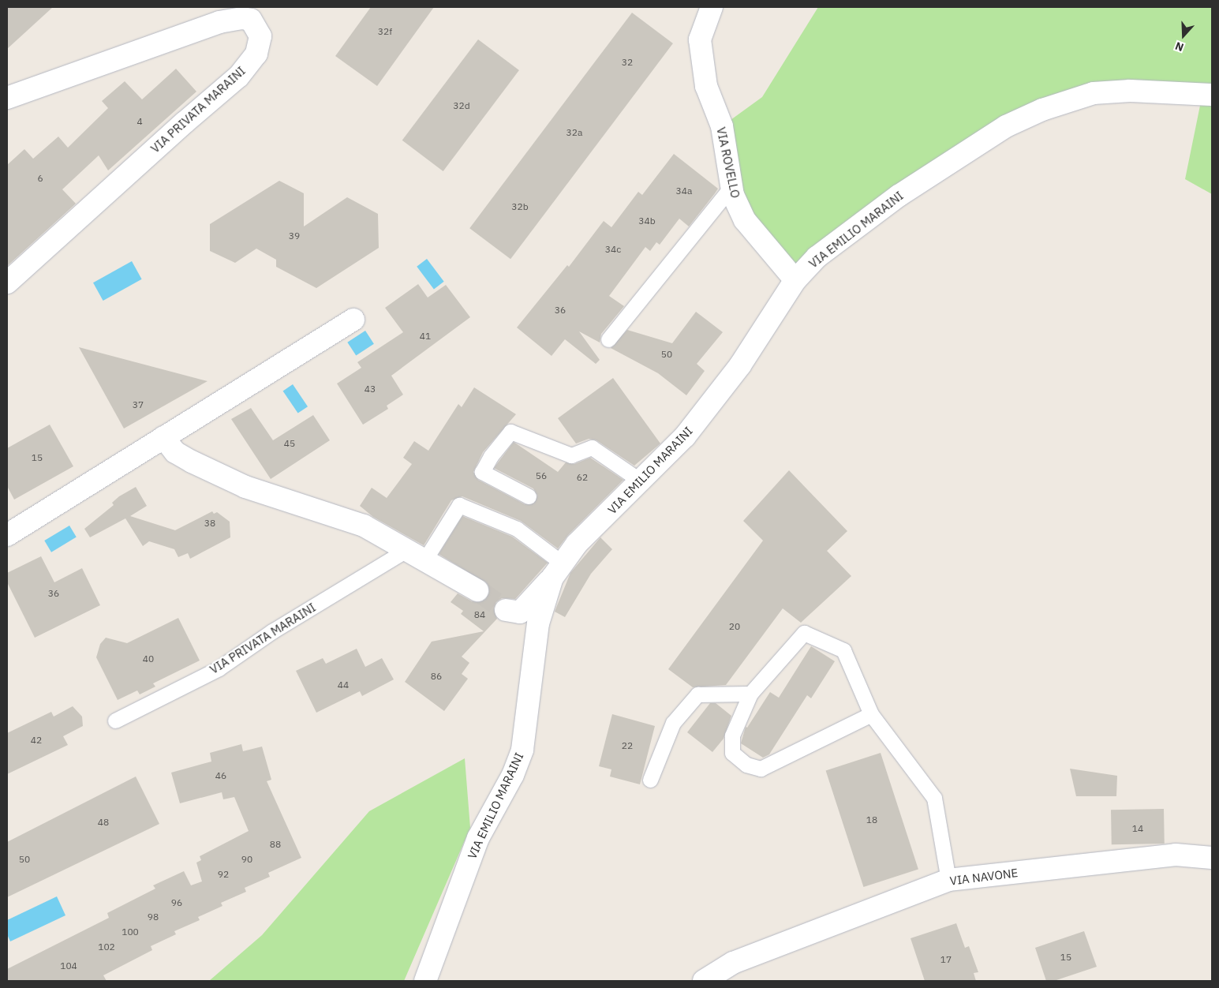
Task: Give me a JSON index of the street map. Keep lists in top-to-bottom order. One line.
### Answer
{"streets":{"street":["VIA PRIVATA MARAINI","VIA ROVELLO","VIA EMILIO MARAINI","VIA NAVONE"]},"crossings":[["VIA ROVELLO","VIA EMILIO MARAINI"]],"house_numbers":["32f","32","32d","4","32a","6","34a","32b","34b","39","34c","36","41","50","43","37","45","15","56","62","38","36","84","20","40","86","44","42","22","46","18","48","14","88","50","90","92","96","98","100","102","15","17","104"],"north":"bottom"}
